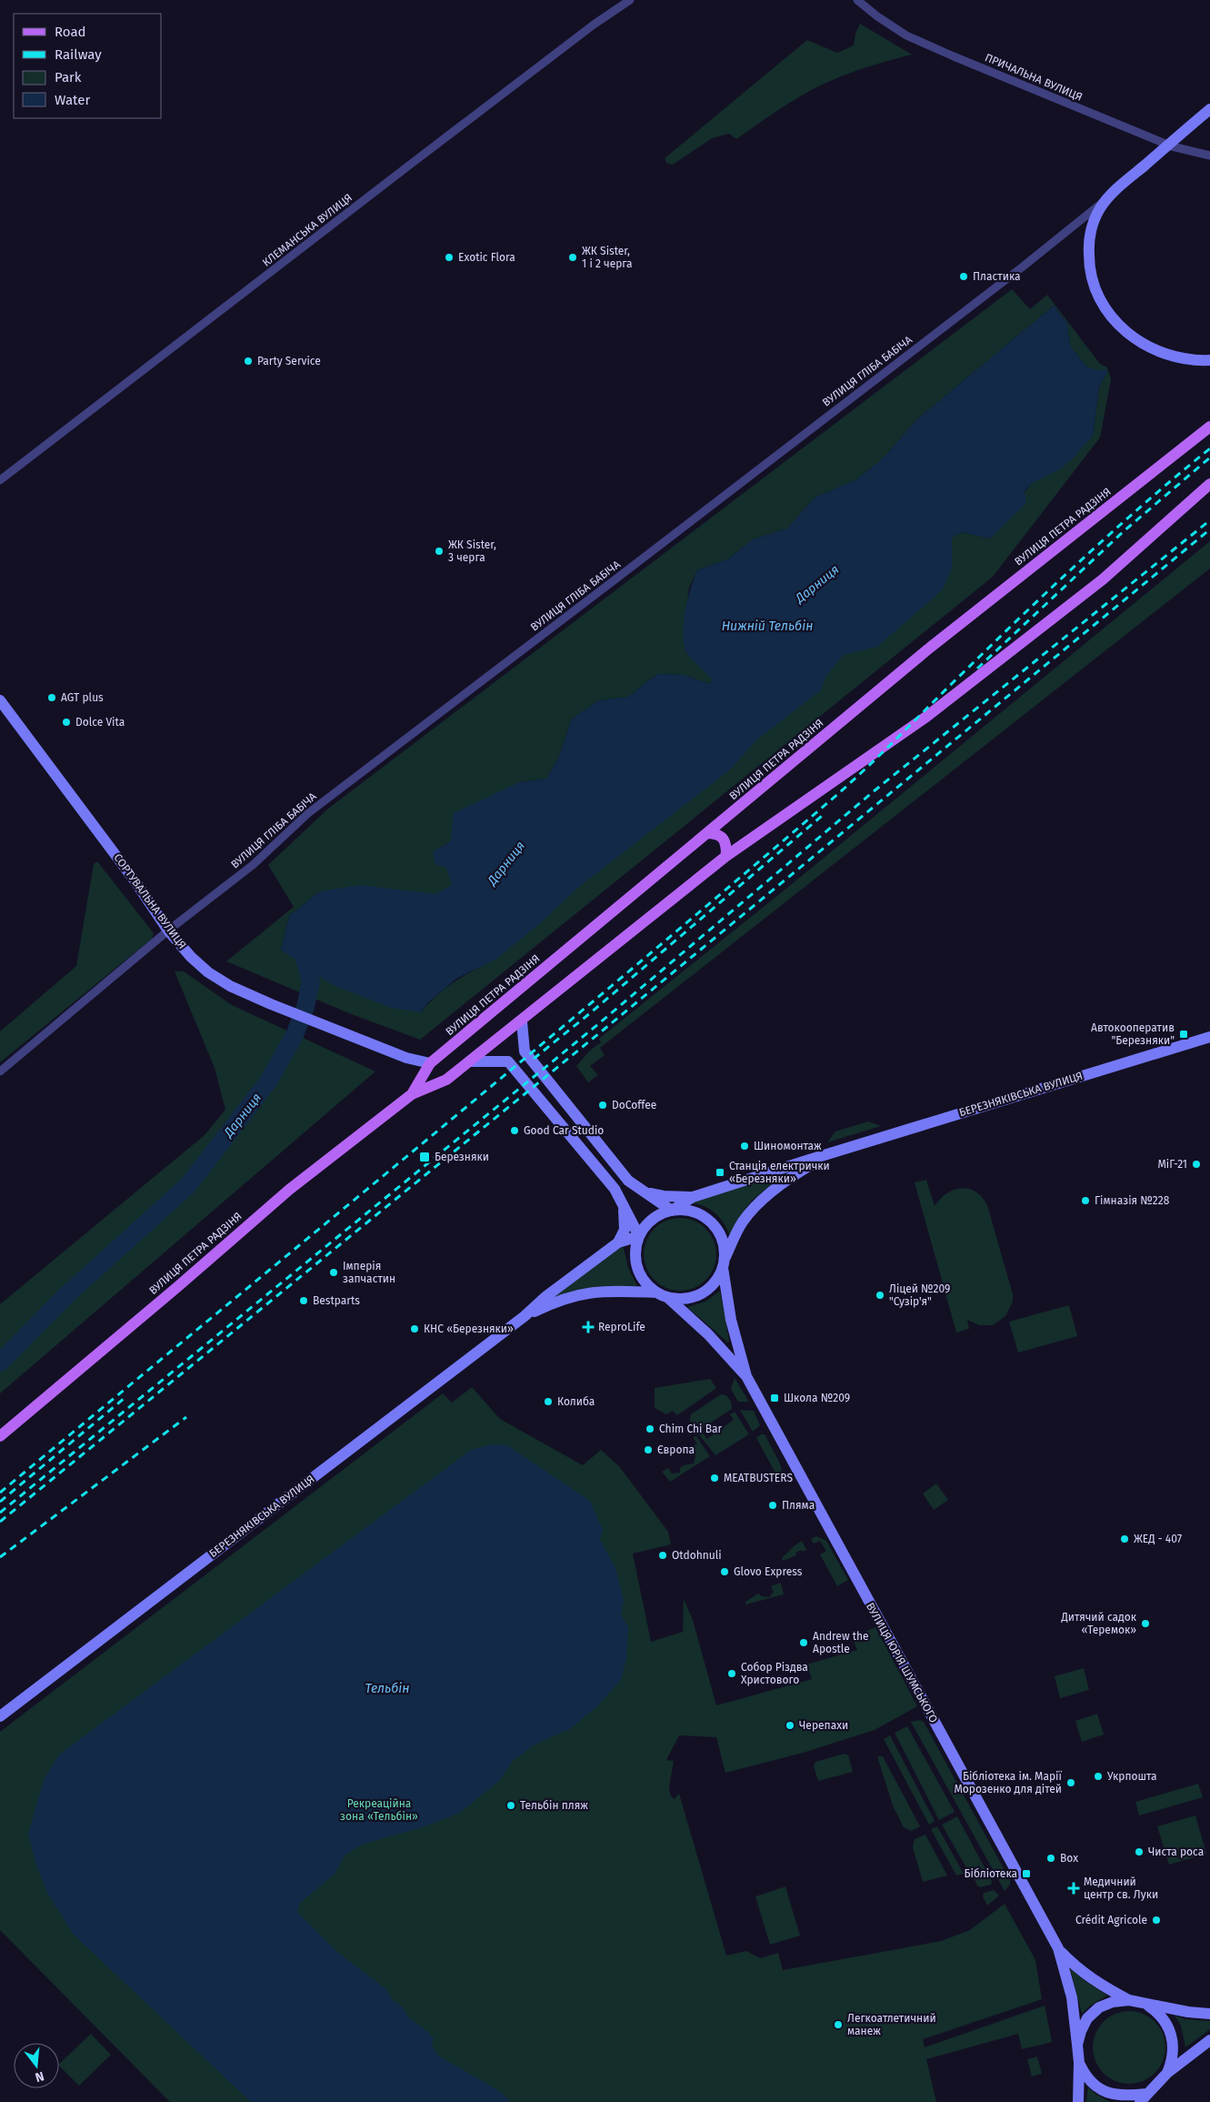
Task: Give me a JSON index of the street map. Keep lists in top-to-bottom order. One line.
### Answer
{"streets":{"main road":["ВУЛИЦЯ ПЕТРА РАДЗІНЯ"],"street":["ПРИЧАЛЬНА ВУЛИЦЯ","КЛЕМАНСЬКА ВУЛИЦЯ","ВУЛИЦЯ ГЛІБА БАБІЧА","СОРТУВАЛЬНА ВУЛИЦЯ","БЕРЕЗНЯКІВСЬКА ВУЛИЦЯ","ВУЛИЦЯ ЮРІЯ ШУМСЬКОГО"]},"crossings":[["ПРИЧАЛЬНА ВУЛИЦЯ","ВУЛИЦЯ ГЛІБА БАБІЧА"],["ВУЛИЦЯ ГЛІБА БАБІЧА","СОРТУВАЛЬНА ВУЛИЦЯ"],["ВУЛИЦЯ ПЕТРА РАДЗІНЯ","СОРТУВАЛЬНА ВУЛИЦЯ"],["БЕРЕЗНЯКІВСЬКА ВУЛИЦЯ","ВУЛИЦЯ ЮРІЯ ШУМСЬКОГО"]],"water":["Дарниця","Нижній Тельбін","Тельбін"],"parks":["Рекреаційна зона «Тельбін»"],"places":{"other":["Exotic Flora","ЖК Sister, 1 і 2 черга","Пластика","Party Service","ЖК Sister, 3 черга","AGT plus","Dolce Vita","DoCoffee","Good Car Studio","Шиномонтаж","МіГ-21","Гімназія №228","Імперія запчастин","Ліцей №209 \"Сузір'я\"","Bestparts","КНС «Березняки»","Колиба","Chim Chi Bar","Європа","MEATBUSTERS","Пляма","ЖЕД - 407","Otdohnuli","Glovo Express","Дитячий садок «Теремок»","Andrew the Apostle","Собор Різдва Христового","Черепахи","Укрпошта","Бібліотека ім. Марії Морозенко для дітей","Тельбін пляж","Чиста роса","Box","Crédit Agricole","Легкоатлетичний манеж"],"transit":["Автокооператив \"Березняки\"","Березняки","Станція електрички «Березняки»","Школа №209","Бібліотека"],"health":["ReproLife","Медичний центр св. Луки"]},"legend":["Road","Railway","Park","Water"],"north":"bottom"}
